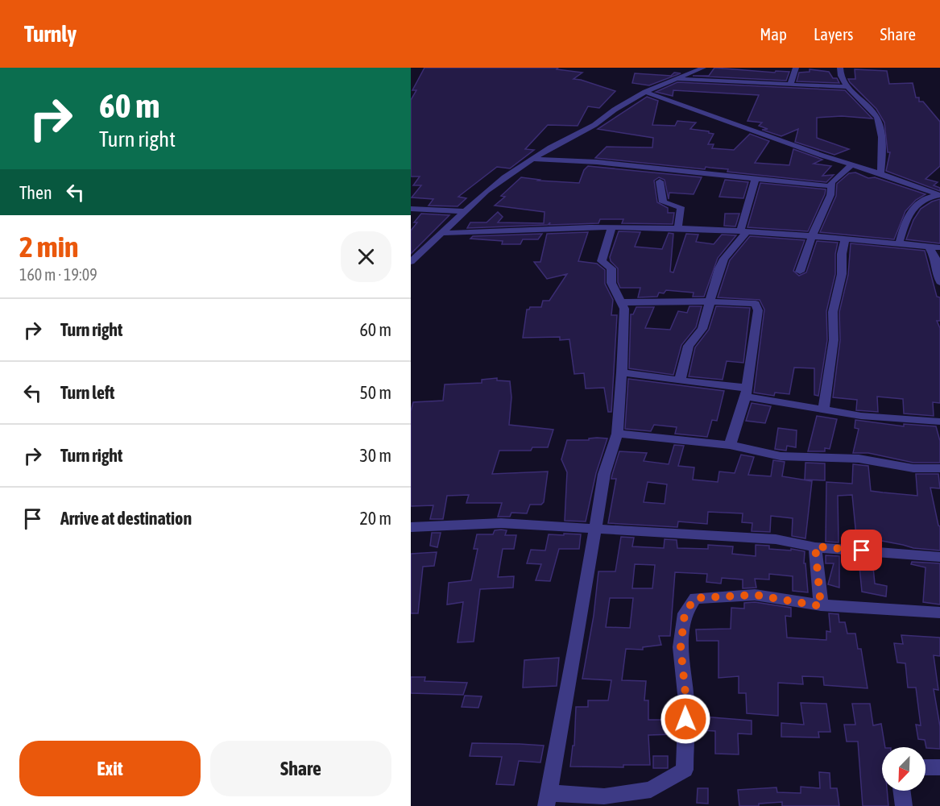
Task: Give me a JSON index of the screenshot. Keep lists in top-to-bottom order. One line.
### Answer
{"north":"bottom left","page":{"header":"Turnly","nav":["Map","Layers","Share"],"turn":["60 m","Turn right"],"then":"Then","heading":["2 min","160 m · 19:09"],"list":[{"name":"Turn right","value":"60 m"},{"name":"Turn left","value":"50 m"},{"name":"Turn right","value":"30 m"},{"name":"Arrive at destination","value":"20 m"}],"buttons":["Exit","Share"]}}
